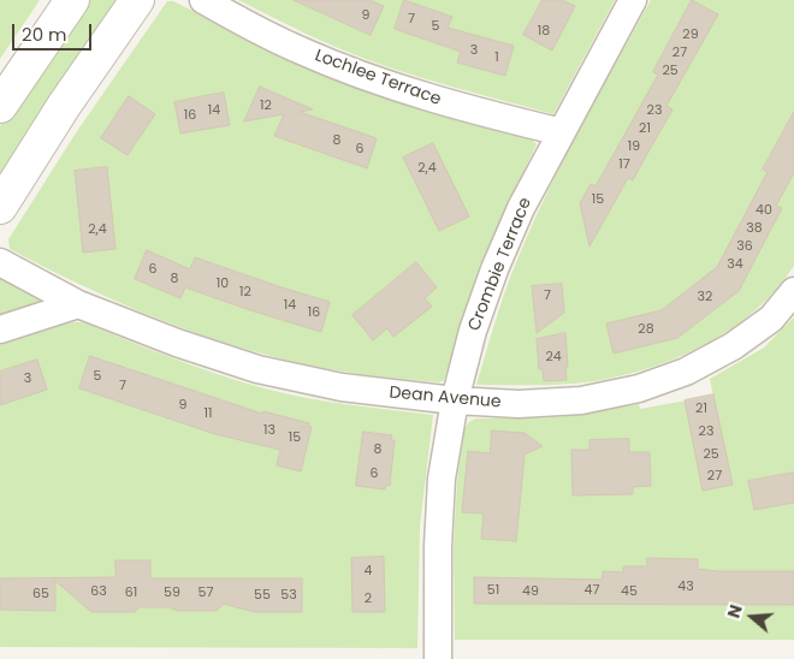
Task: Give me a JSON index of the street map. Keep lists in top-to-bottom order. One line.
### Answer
{"streets":{"street":["Lochlee Terrace","Crombie Terrace","Dean Avenue"]},"crossings":[["Lochlee Terrace","Crombie Terrace"],["Crombie Terrace","Dean Avenue"]],"house_numbers":["9","7","5","18","29","3","27","1","25","12","14","23","16","21","8","19","6","17","2,4","15","40","38","2,4","36","34","6","8","10","12","7","32","14","16","28","24","5","3","7","9","21","11","13","23","15","8","25","6","27","4","43","51","47","63","49","45","61","59","57","65","55","53","2"],"scale_bar":"20 m","north":"left"}
